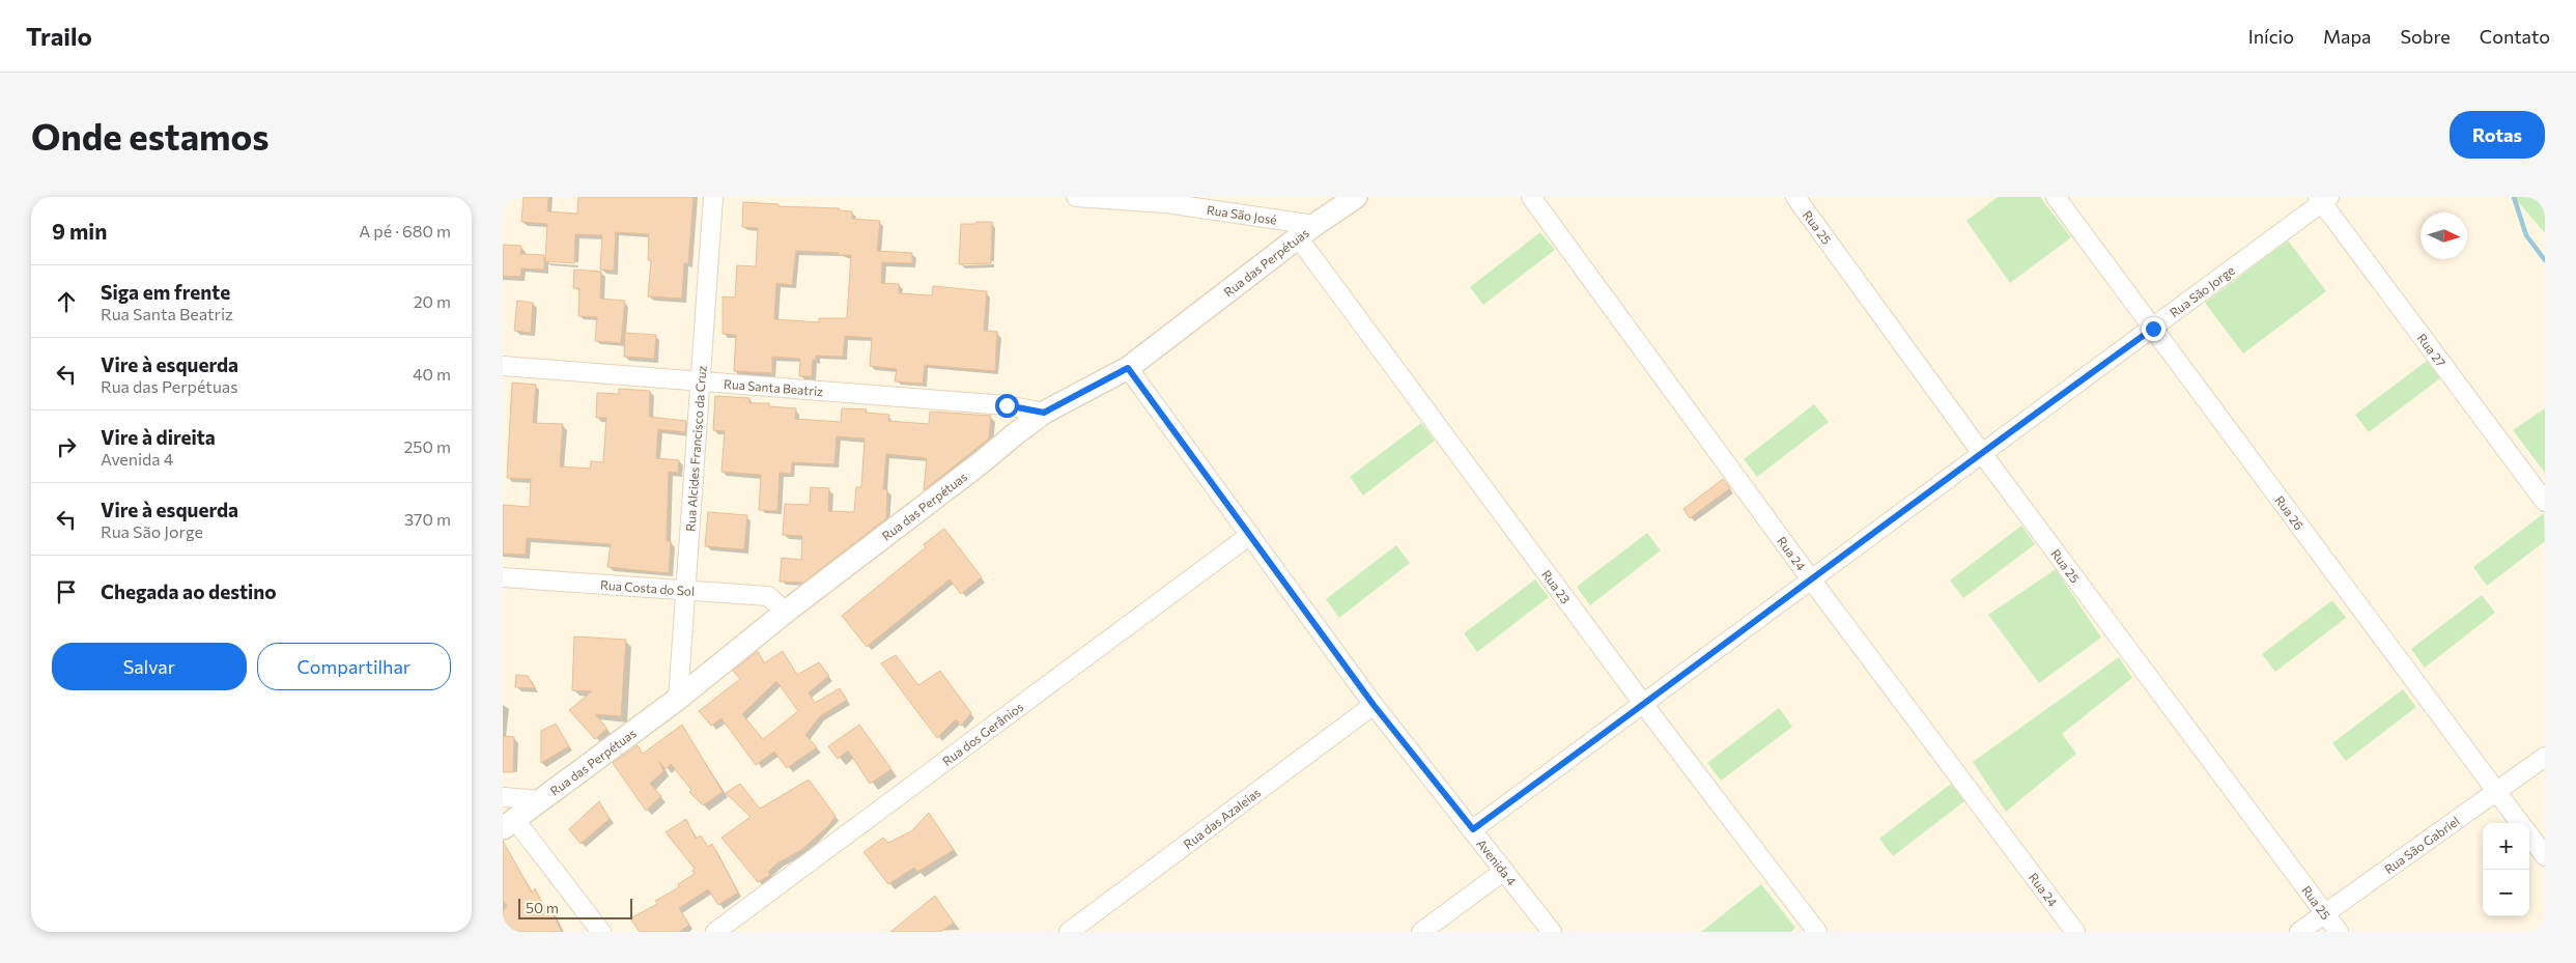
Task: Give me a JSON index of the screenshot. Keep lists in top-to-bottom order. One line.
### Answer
{"streets":{"street":["Rua São José","Rua 25","Rua das Perpétuas","Rua São Jorge","Rua 27","Rua Santa Beatriz","Rua Alcides Francisco da Cruz","Rua 26","Rua 24","Rua 23","Rua Costa do Sol","Rua dos Gerânios","Rua das Azaleias","Rua São Gabriel","Avenida 4"]},"crossings":[["Rua São José","Rua das Perpétuas"],["Rua São José","Rua 23"],["Rua 25","Rua São Jorge"],["Rua 25","Rua São Gabriel"],["Rua das Perpétuas","Rua Santa Beatriz"],["Rua das Perpétuas","Rua Alcides Francisco da Cruz"],["Rua das Perpétuas","Rua 23"],["Rua das Perpétuas","Rua Costa do Sol"],["Rua das Perpétuas","Avenida 4"],["Rua São Jorge","Rua 27"],["Rua São Jorge","Rua 26"],["Rua São Jorge","Rua 24"],["Rua São Jorge","Rua 23"],["Rua São Jorge","Avenida 4"],["Rua Santa Beatriz","Rua Alcides Francisco da Cruz"],["Rua Alcides Francisco da Cruz","Rua Costa do Sol"],["Rua 26","Rua São Gabriel"],["Rua dos Gerânios","Avenida 4"],["Rua das Azaleias","Avenida 4"]],"scale_bar":"50 m","north":"right","page":{"header":"Trailo","nav":["Início","Mapa","Sobre","Contato"],"buttons":["Rotas",["Salvar","Compartilhar"]],"title":"Onde estamos","heading":["9 min","A pé · 680 m"],"list":[["Siga em frente","Rua Santa Beatriz","20 m"],["Vire à esquerda","Rua das Perpétuas","40 m"],["Vire à direita","Avenida 4","250 m"],["Vire à esquerda","Rua São Jorge","370 m"],"Chegada ao destino"],"map_buttons":["+","−"],"scale":"50 m"}}
